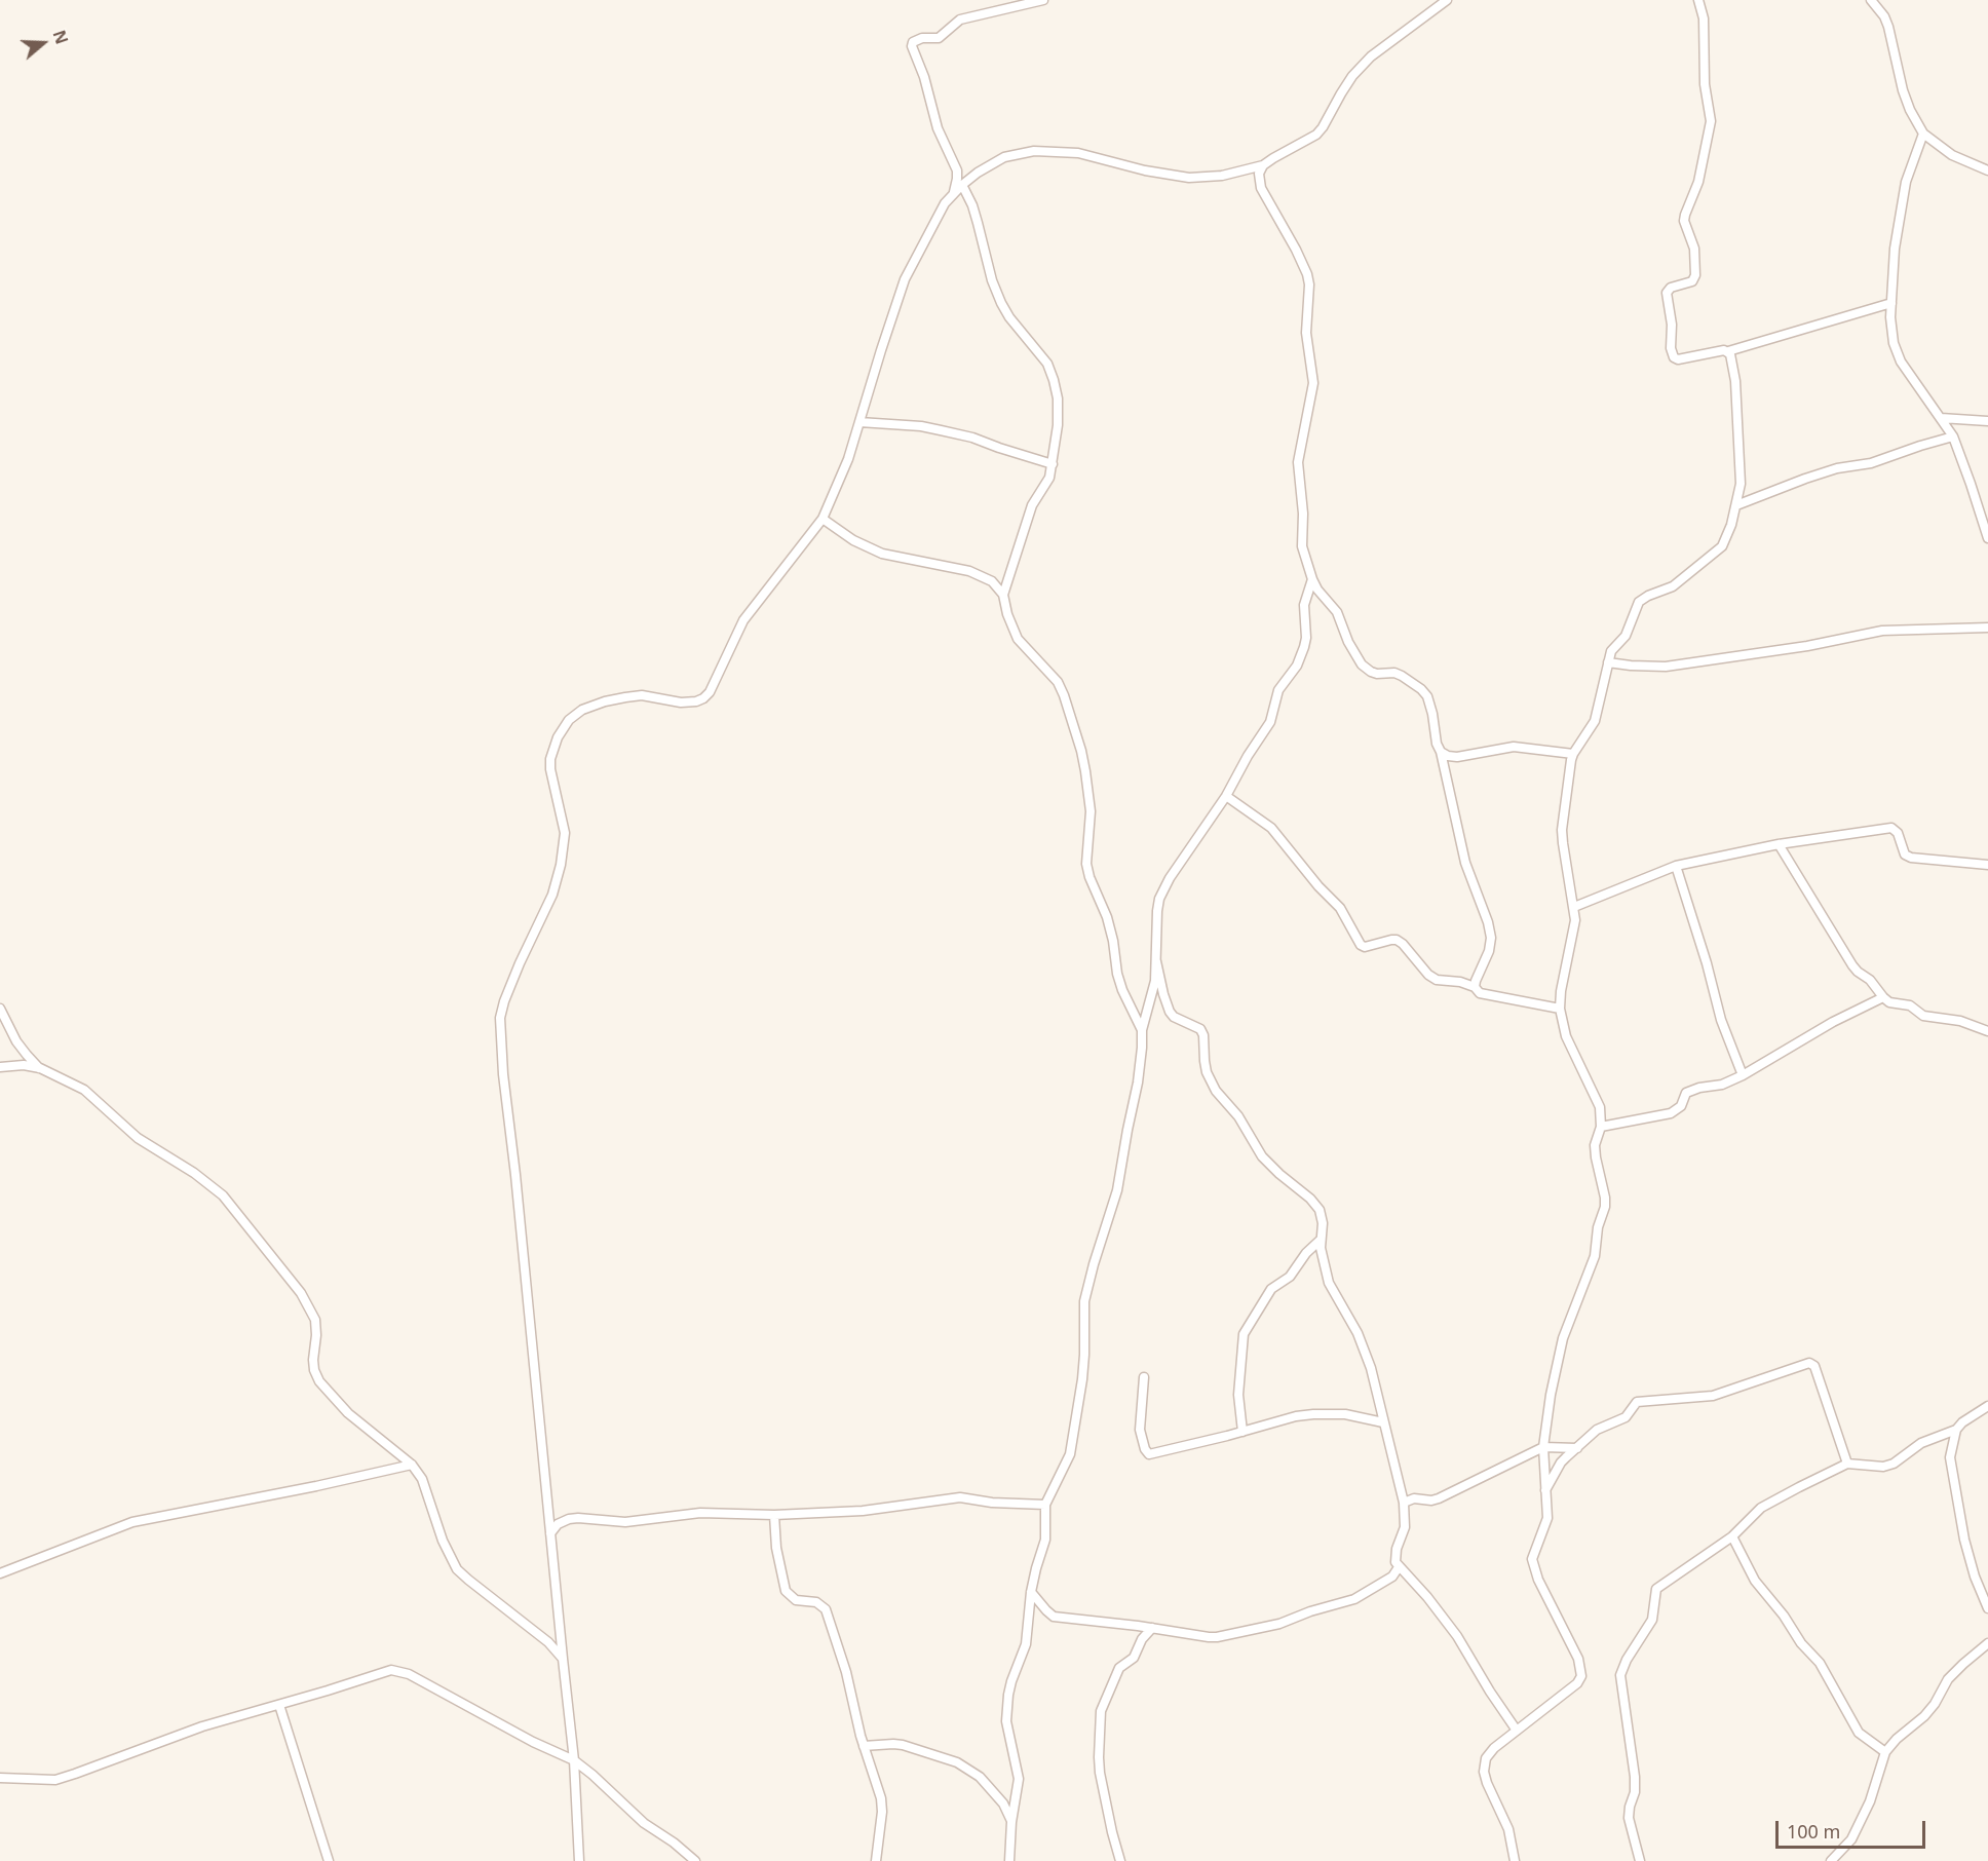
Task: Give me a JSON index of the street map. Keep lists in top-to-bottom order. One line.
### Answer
{"scale_bar":"100 m","north":"right"}
